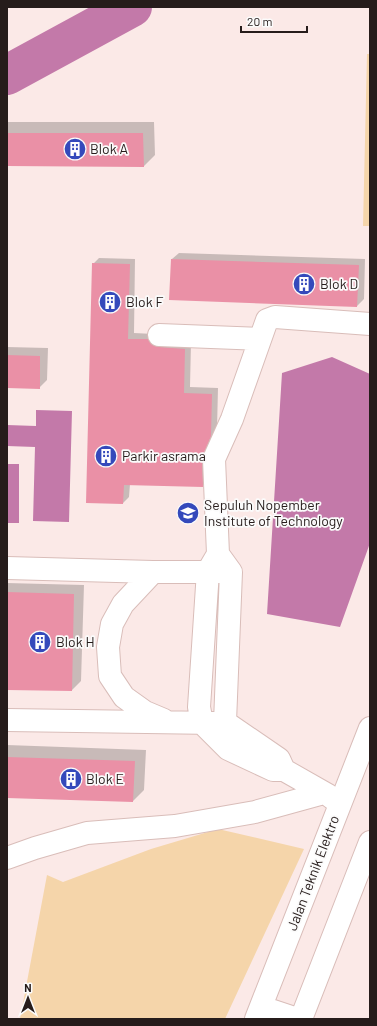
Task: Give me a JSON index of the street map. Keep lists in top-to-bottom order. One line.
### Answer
{"streets":{"lane":["Jalan Teknik Elektro"]},"places":{"building":["Blok A","Blok D","Blok F","Parkir asrama","Blok H","Blok E"],"school or university":["Sepuluh Nopember Institute of Technology"]},"scale_bar":"20 m","north":"top"}
